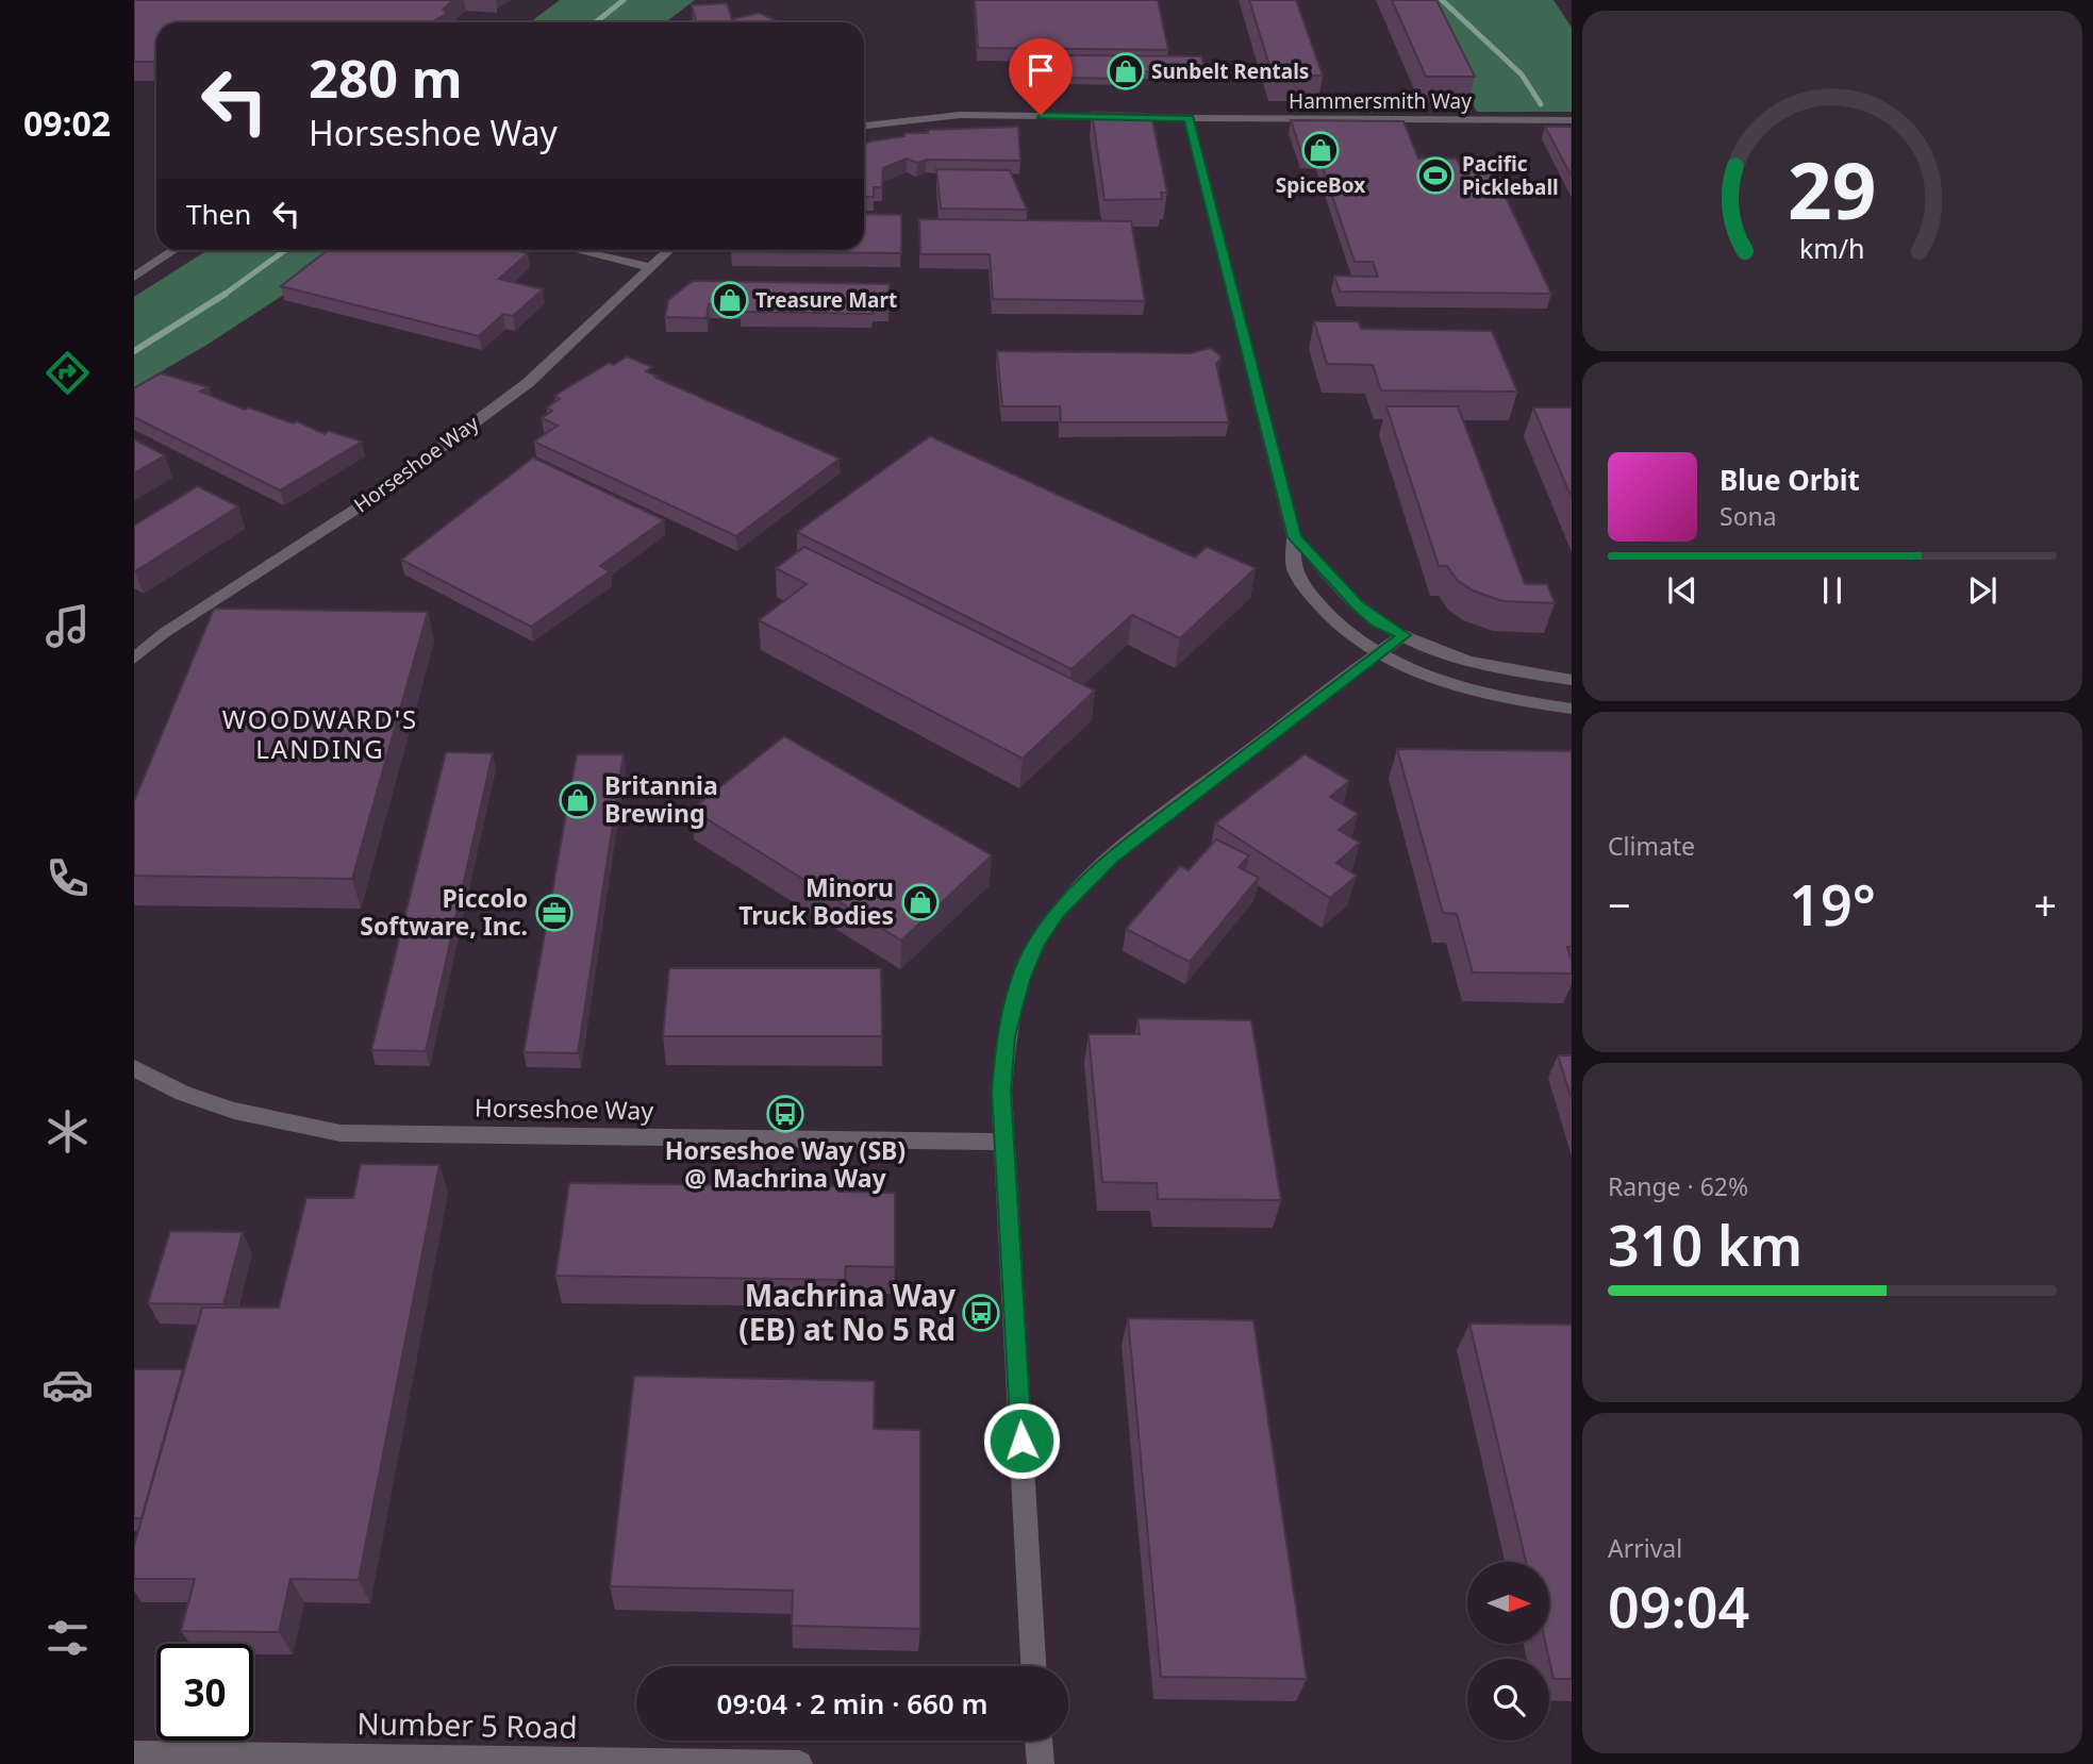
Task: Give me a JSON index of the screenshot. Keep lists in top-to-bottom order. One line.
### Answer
{"streets":{"street":["Hammersmith Way","Horseshoe Way","Number 5 Road"]},"districts":["WOODWARD'S LANDING"],"places":{"shop":["Sunbelt Rentals","SpiceBox","Treasure Mart","Britannia Brewing","Minoru Truck Bodies"],"sports":["Pacific Pickleball"],"office":["Piccolo Software, Inc."],"bus stop":["Horseshoe Way (SB) @ Machrina Way","Machrina Way (EB) at No 5 Rd"]},"north":"right","page":{"tabs":"09:02","turn":["280 m","Horseshoe Way"],"then":"Then","song":["Blue Orbit","Sona"],"tile":["Climate",["Range · 62%","310 km"],["Arrival","09:04"]],"heat":["−","19°","+"],"limit":"30","trip":"09:04 · 2 min · 660 m","gauge":["29","km/h"]}}
